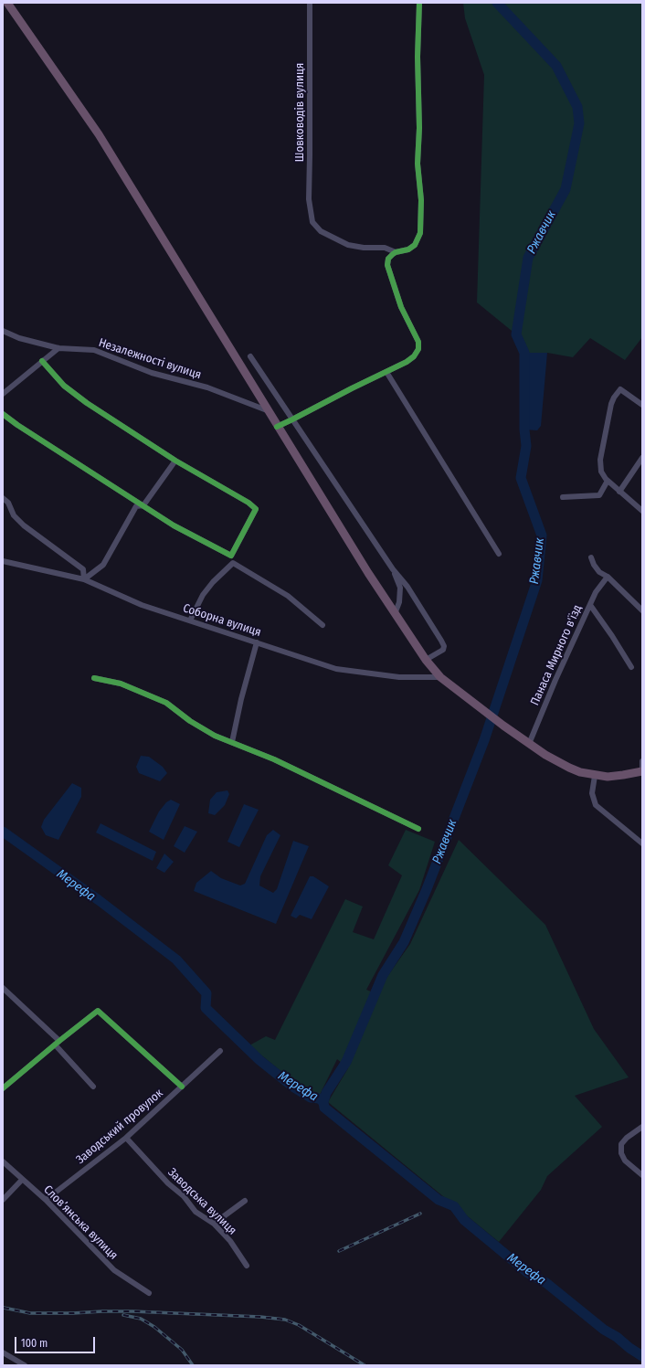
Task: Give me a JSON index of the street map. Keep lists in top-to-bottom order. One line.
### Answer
{"streets":{"street":["Шовководів вулиця","Незалежності вулиця","Соборна вулиця","Панаса Мирного в'їзд","Заводський провулок","Заводська вулиця","Слов’янська вулиця"]},"crossings":[["Заводський провулок","Заводська вулиця"],["Заводський провулок","Слов’янська вулиця"]],"water":["Ржавчик","Мерефа"],"scale_bar":"100 m"}
